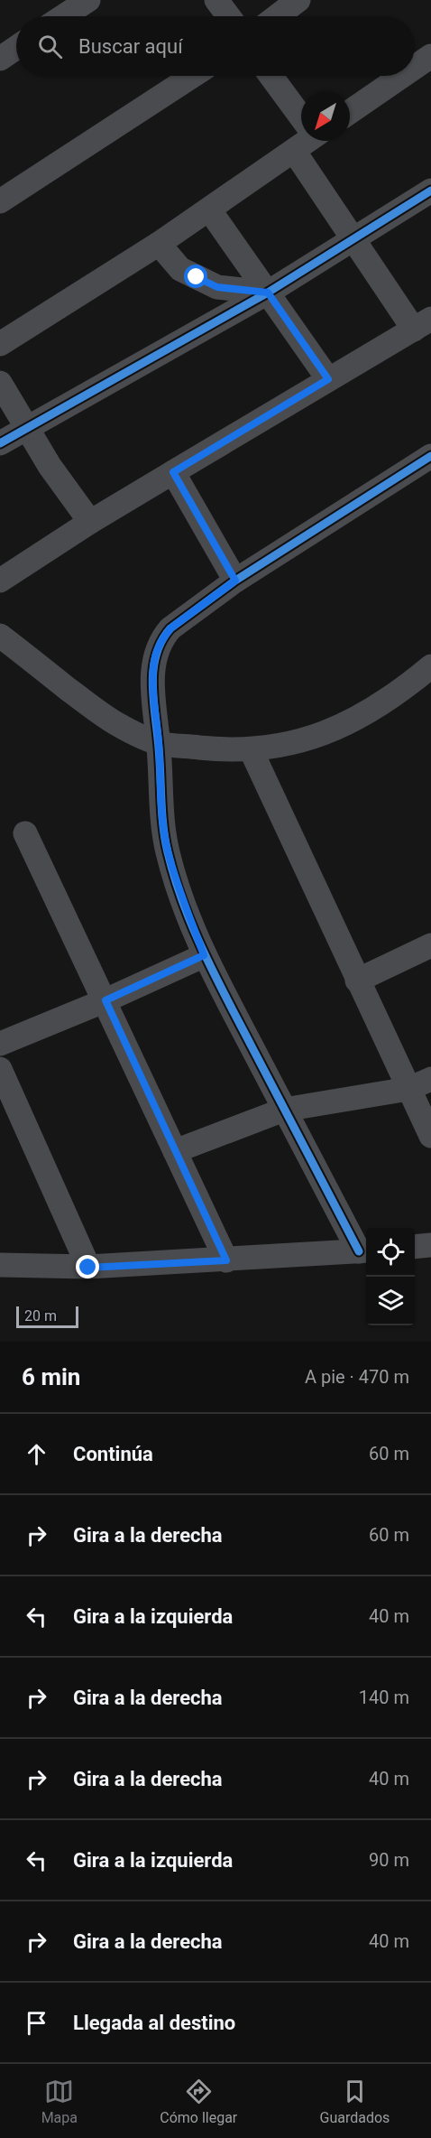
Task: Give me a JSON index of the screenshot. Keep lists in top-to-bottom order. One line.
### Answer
{"scale_bar":"20 m","north":"bottom left","page":{"search":"Buscar aquí","scale":"20 m","heading":["6 min","A pie · 470 m"],"list":[["Continúa","60 m"],["Gira a la derecha","60 m"],["Gira a la izquierda","40 m"],["Gira a la derecha","140 m"],["Gira a la derecha","40 m"],["Gira a la izquierda","90 m"],["Gira a la derecha","40 m"],"Llegada al destino"],"nav":["Mapa","Cómo llegar","Guardados"]}}
